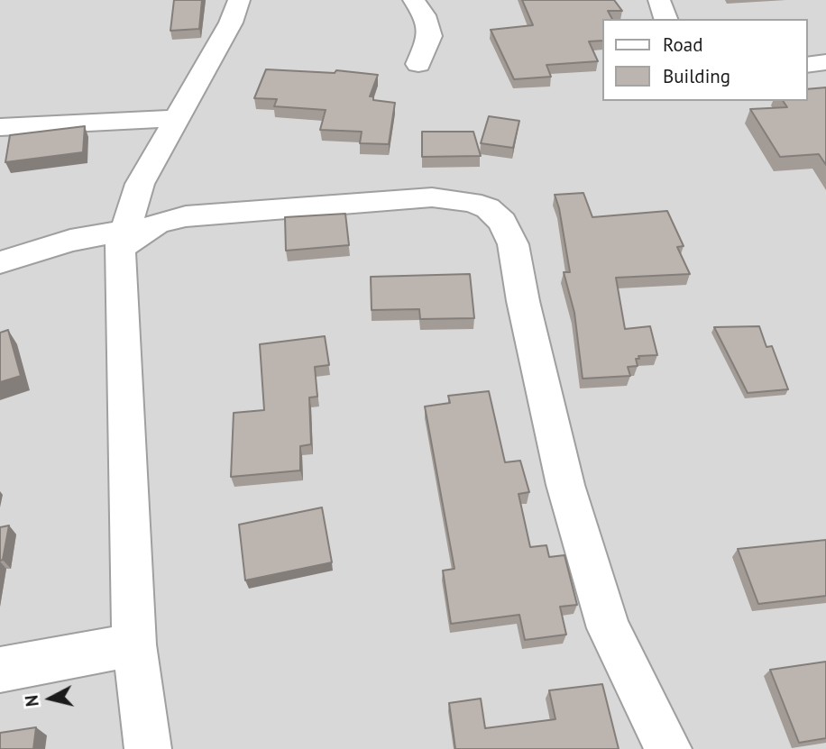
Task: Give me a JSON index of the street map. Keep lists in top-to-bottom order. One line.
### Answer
{"legend":["Road","Building"],"north":"left"}
